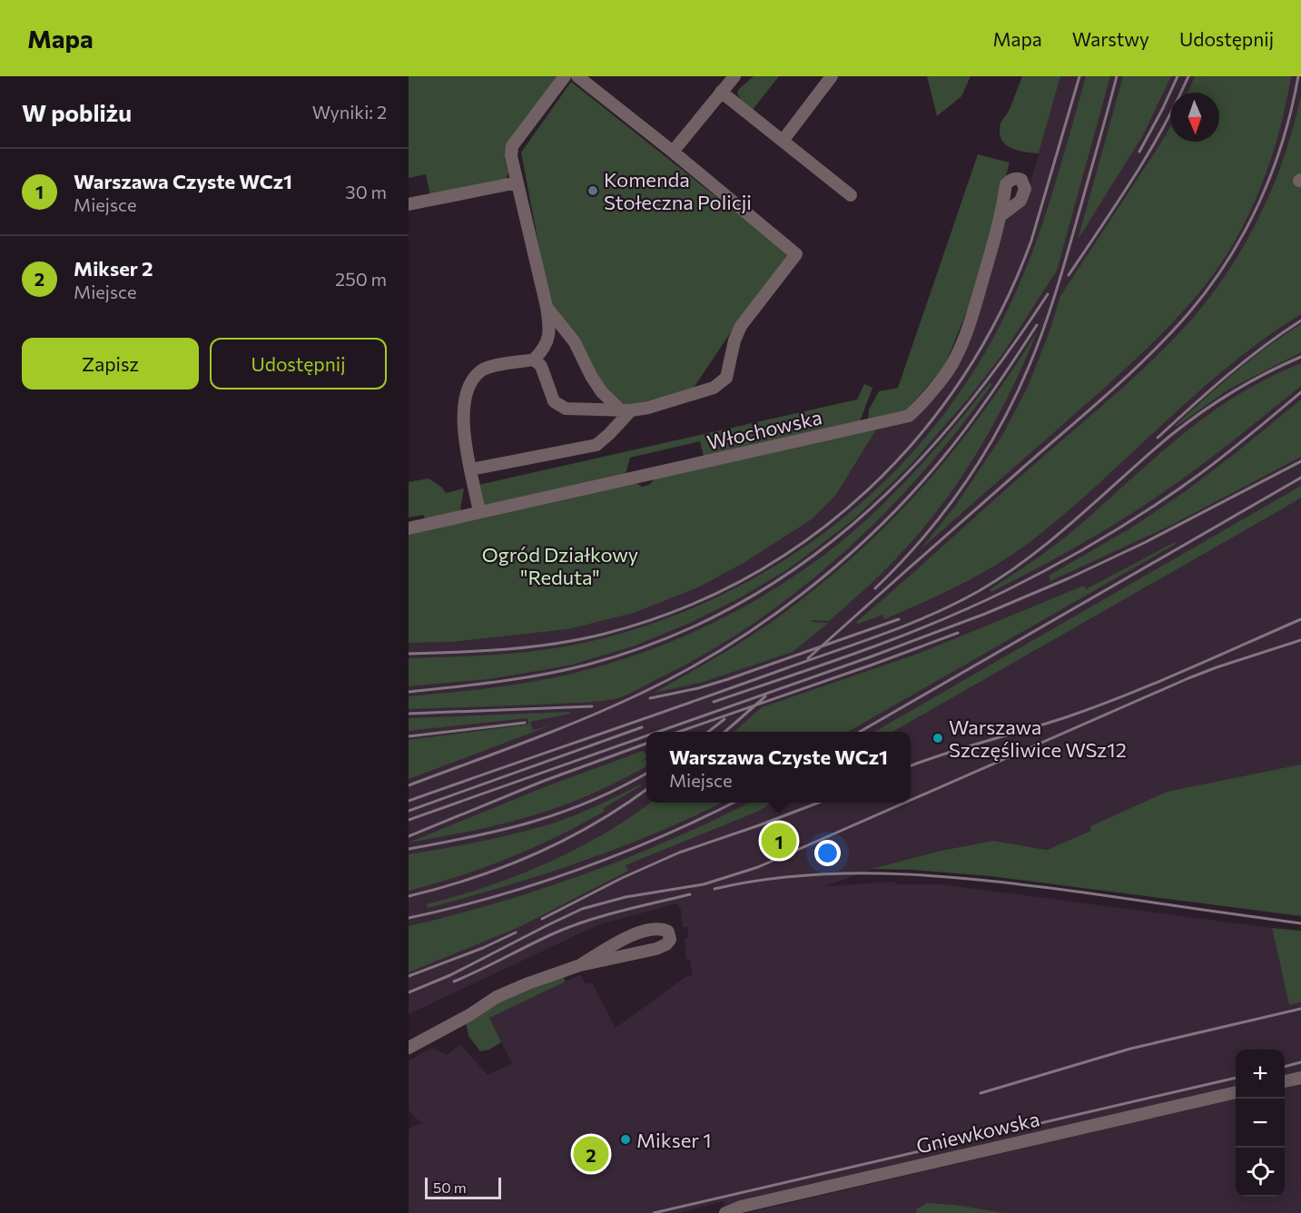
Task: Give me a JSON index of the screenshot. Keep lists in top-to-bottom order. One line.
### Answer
{"streets":{"street":["Włochowska","Gniewkowska"]},"parks":["Ogród Działkowy \"Reduta\""],"places":["Komenda Stołeczna Policji","Warszawa Szczęśliwice WSz12","Mikser 1"],"scale_bar":"50 m","north":"bottom","page":{"header":"Mapa","nav":["Mapa","Warstwy","Udostępnij"],"heading":["W pobliżu","Wyniki: 2"],"list":[{"mark":"1","name":"Warszawa Czyste WCz1","note":"Miejsce","value":"30 m"},{"mark":"2","name":"Mikser 2","note":"Miejsce","value":"250 m"}],"buttons":["Zapisz","Udostępnij"],"popup":["Warszawa Czyste WCz1","Miejsce"],"pins":["1","2"],"map_buttons":["+","−"],"scale":"50 m"}}
